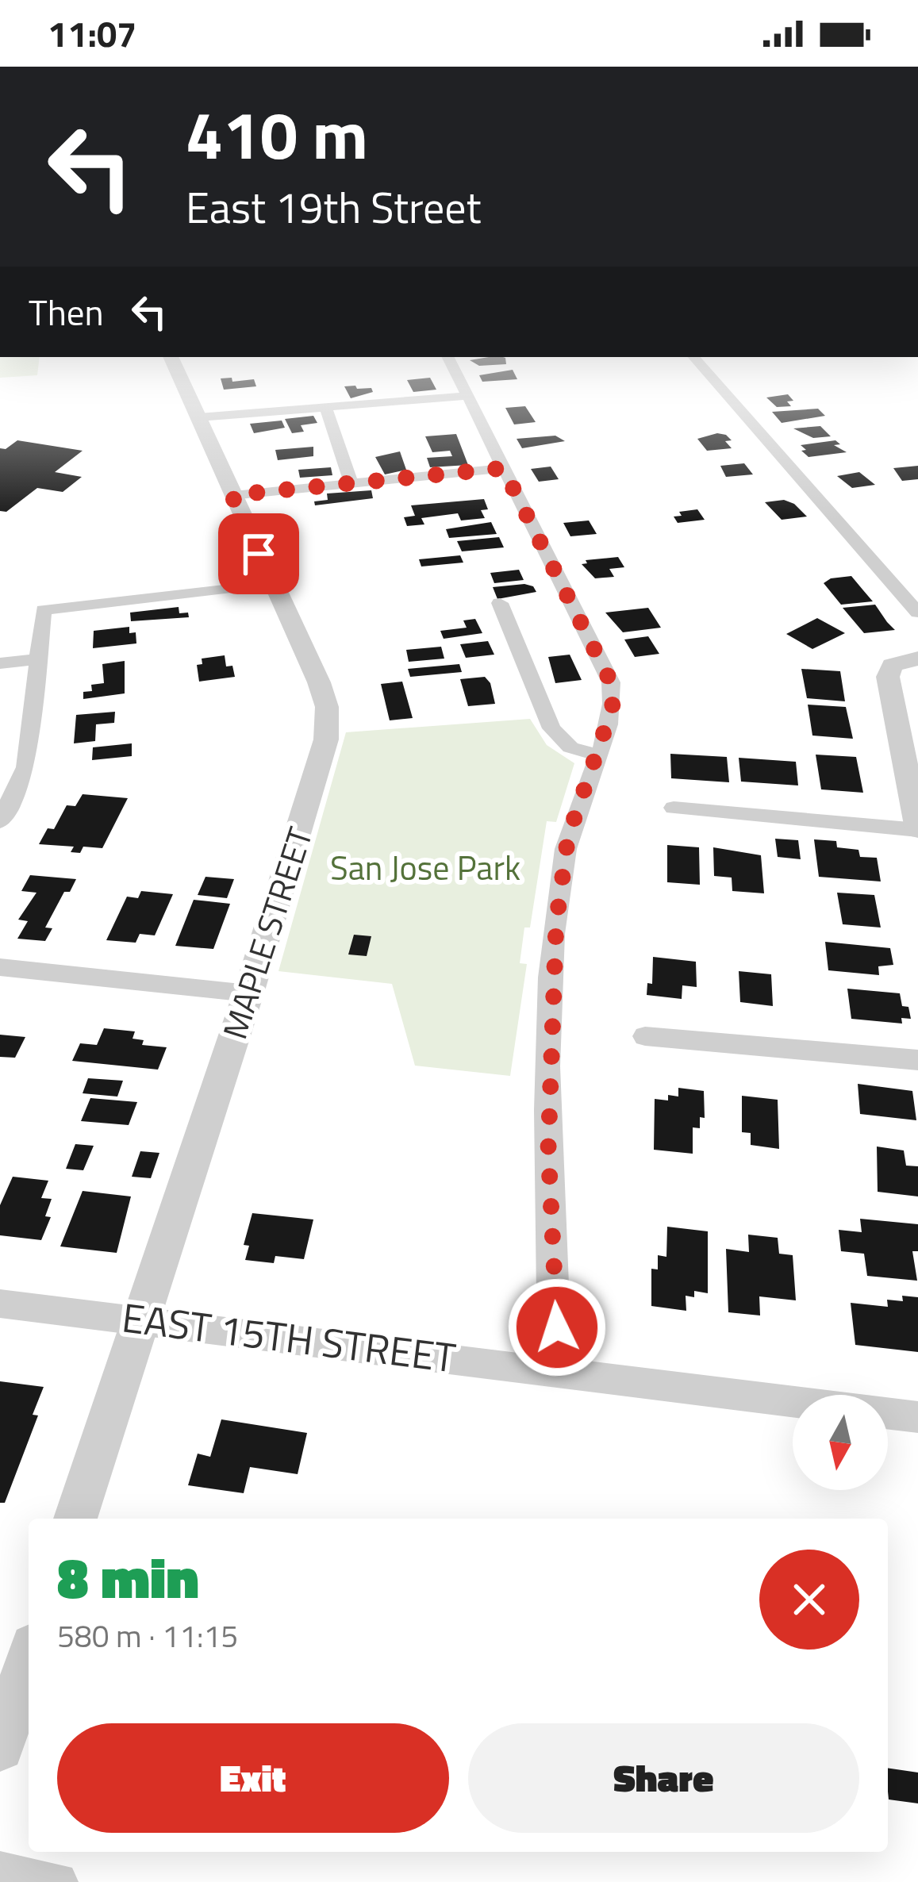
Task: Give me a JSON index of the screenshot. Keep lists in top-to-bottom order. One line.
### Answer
{"streets":{"street":["MAPLE STREET","EAST 15TH STREET"]},"crossings":[["MAPLE STREET","EAST 15TH STREET"]],"parks":["San Jose Park"],"north":"bottom","page":{"status":"11:07","turn":["410 m","East 19th Street"],"then":"Then","heading":["8 min","580 m · 11:15"],"buttons":["Exit","Share"]}}
